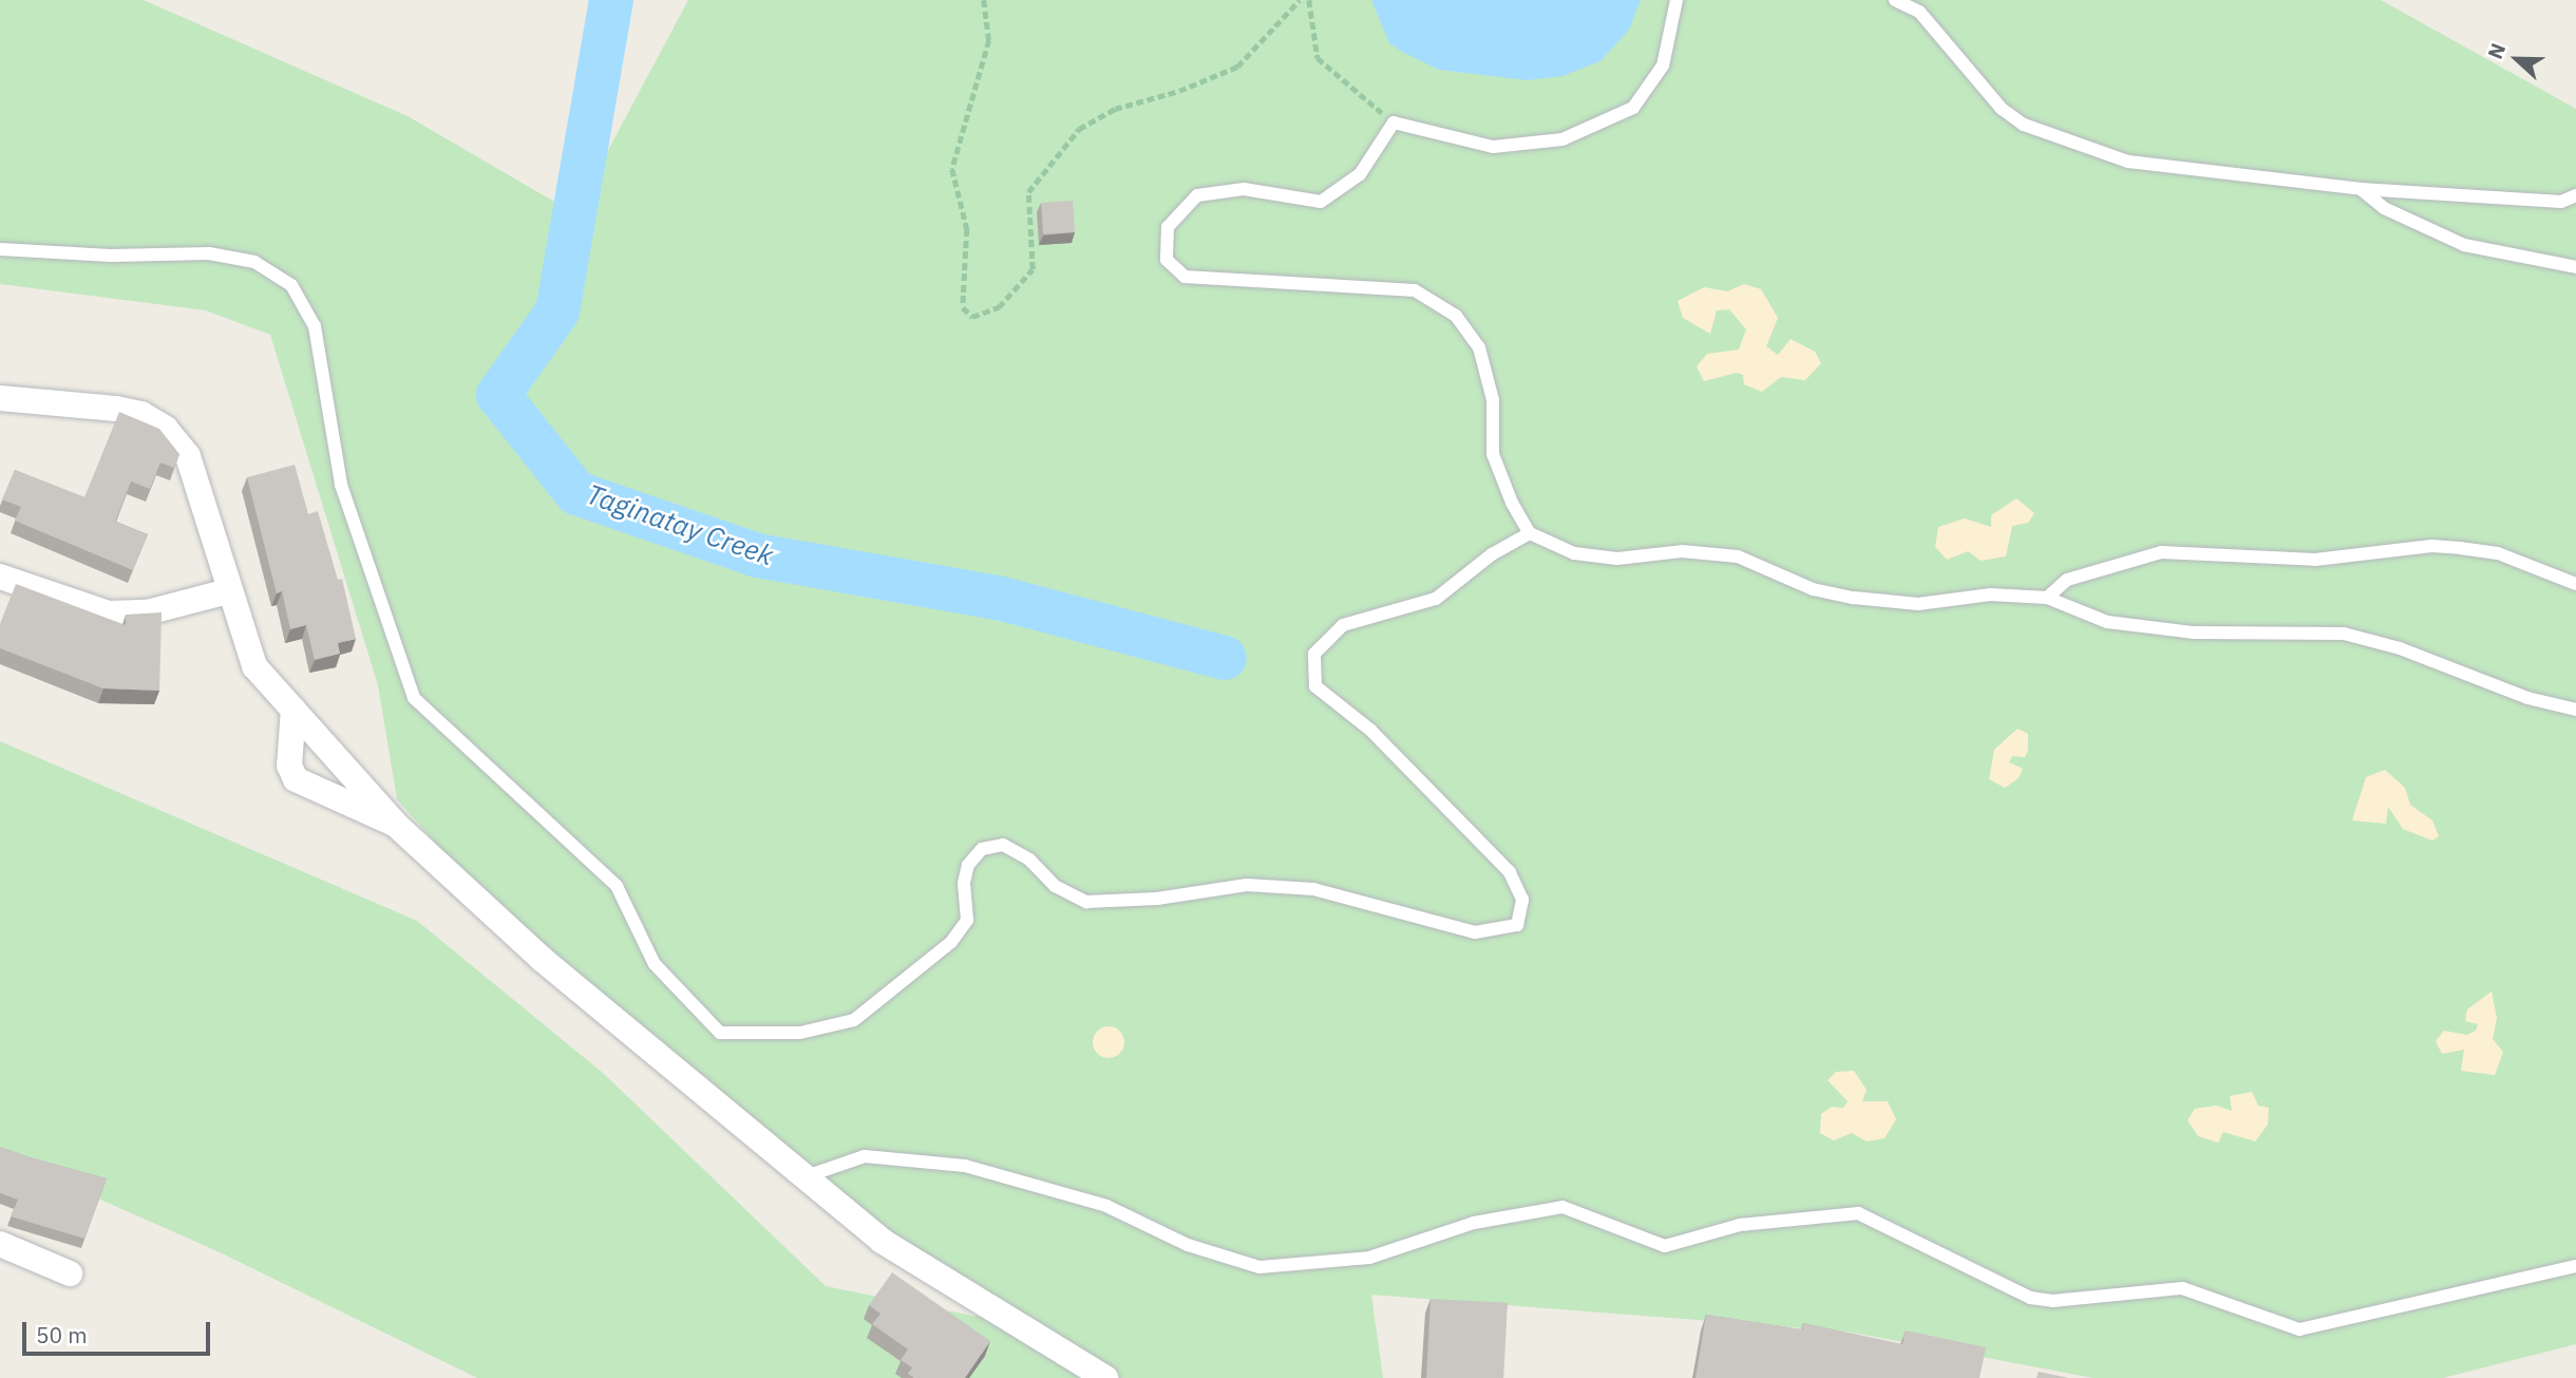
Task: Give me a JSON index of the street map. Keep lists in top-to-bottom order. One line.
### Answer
{"water":["Taginatay Creek"],"scale_bar":"50 m","north":"left"}
